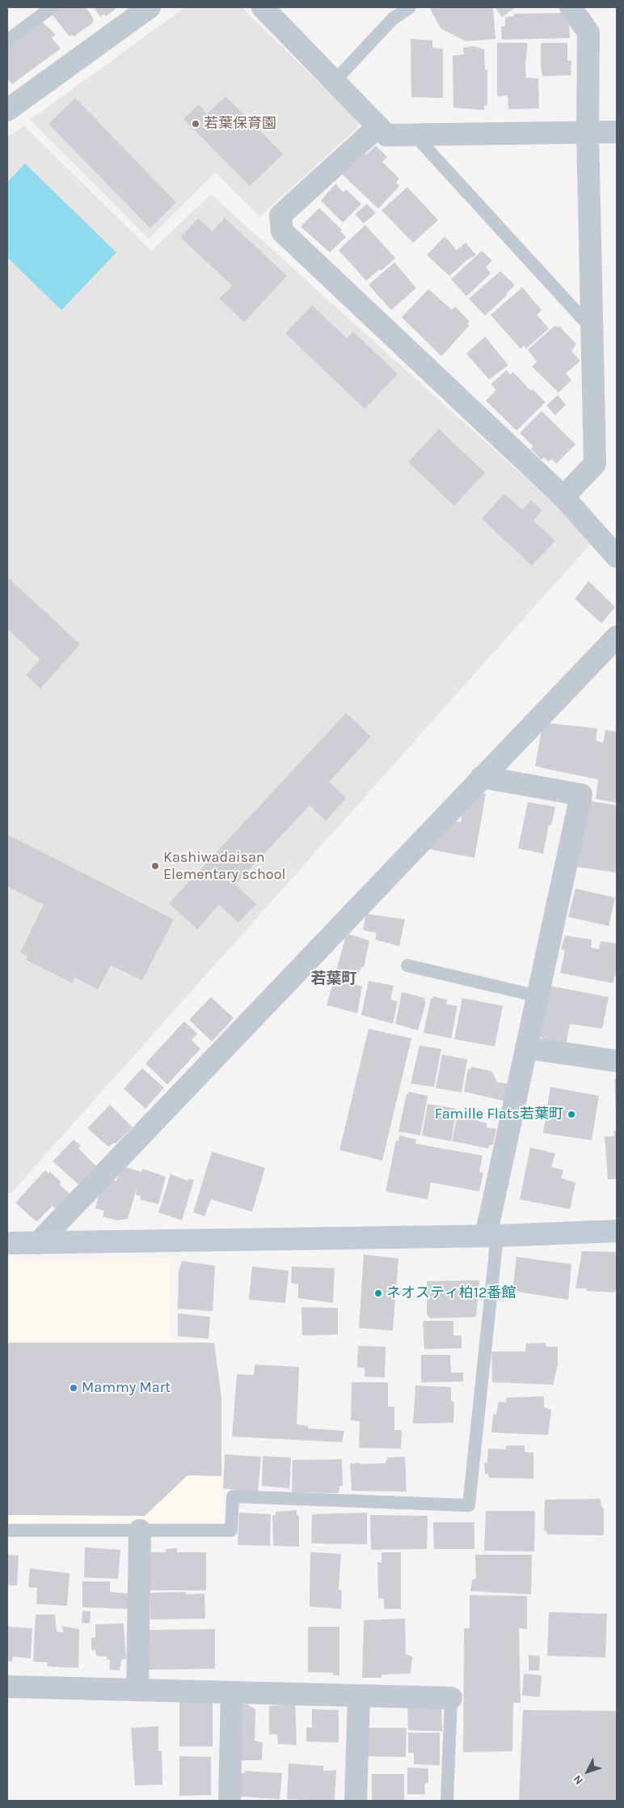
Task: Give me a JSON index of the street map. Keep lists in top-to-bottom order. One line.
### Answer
{"districts":["若葉町"],"places":["若葉保育園","Kashiwadaisan Elementary school","Famille Flats若葉町","ネオスティ柏12番館","Mammy Mart"],"north":"bottom left"}
